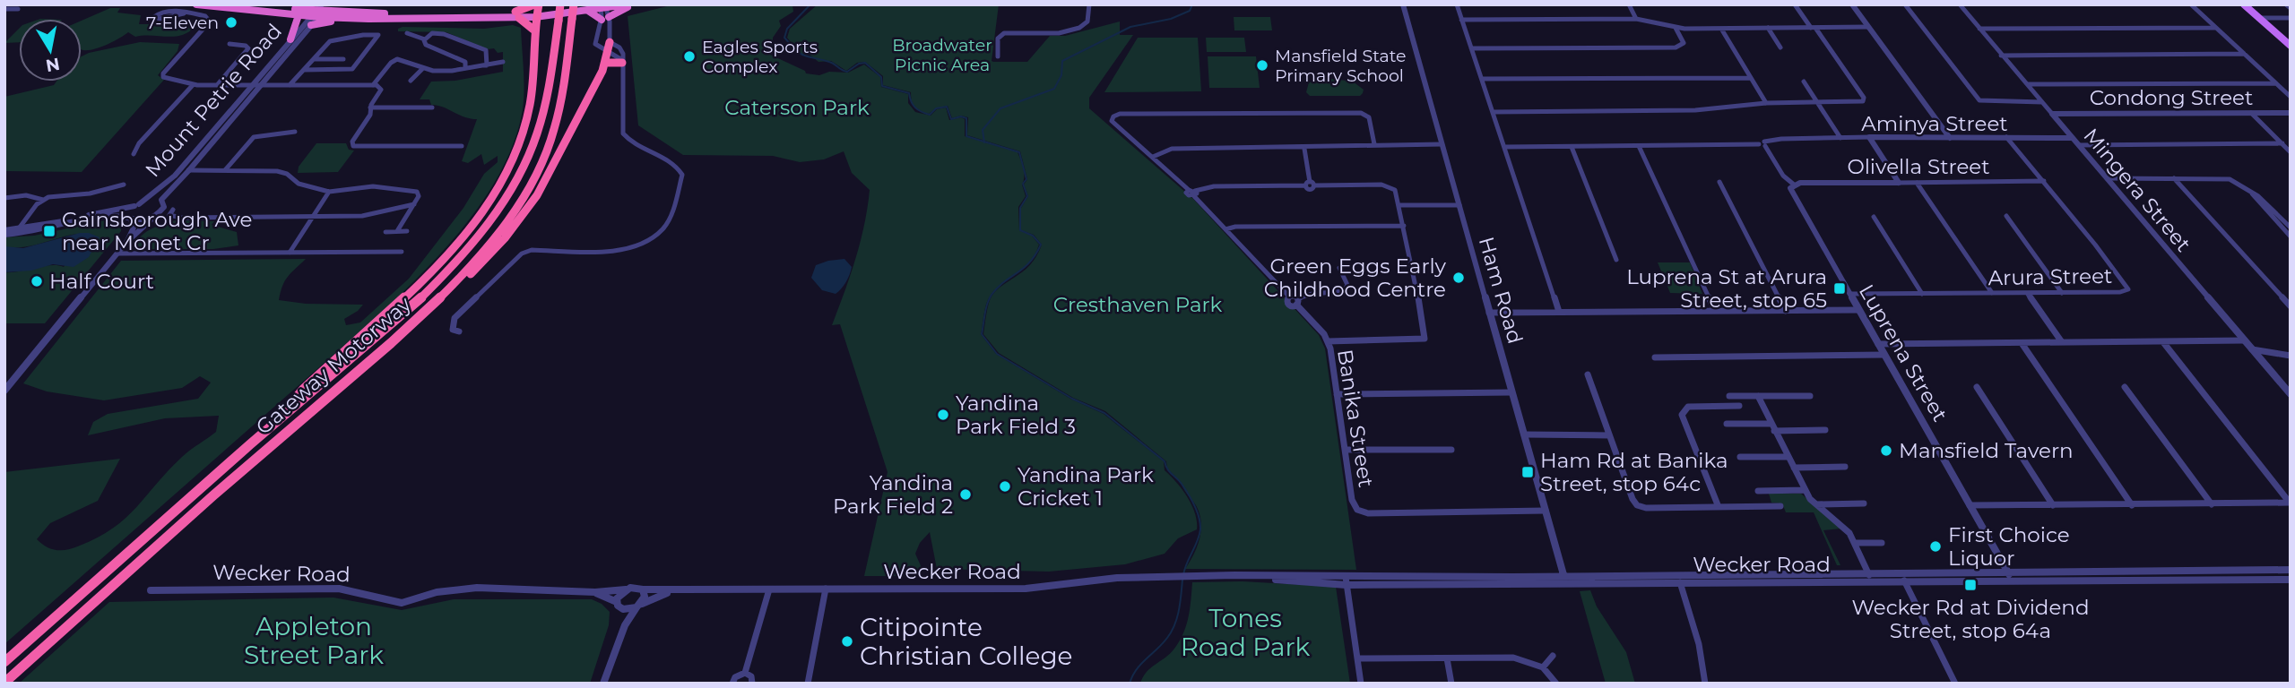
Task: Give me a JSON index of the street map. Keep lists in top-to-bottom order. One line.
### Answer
{"streets":{"highway":["Gateway Motorway"],"street":["Condong Street","Mount Petrie Road","Aminya Street","Olivella Street","Mingera Street","Arura Street","Ham Road","Luprena Street","Banika Street","Wecker Road"]},"crossings":[["Condong Street","Mingera Street"],["Aminya Street","Mingera Street"],["Aminya Street","Arura Street"],["Aminya Street","Luprena Street"],["Olivella Street","Arura Street"],["Olivella Street","Luprena Street"],["Arura Street","Luprena Street"],["Ham Road","Banika Street"],["Ham Road","Wecker Road"],["Luprena Street","Wecker Road"]],"parks":["Broadwater Picnic Area","Caterson Park","Cresthaven Park","Tones Road Park","Appleton Street Park"],"places":{"other":["7-Eleven","Eagles Sports Complex","Mansfield State Primary School","Green Eggs Early Childhood Centre","Half Court","Yandina Park Field 3","Mansfield Tavern","Yandina Park Cricket 1","Yandina Park Field 2","First Choice Liquor","Citipointe Christian College"],"transit":["Gainsborough Ave near Monet Cr","Luprena St at Arura Street, stop 65","Ham Rd at Banika Street, stop 64c","Wecker Rd at Dividend Street, stop 64a"]},"north":"bottom"}
